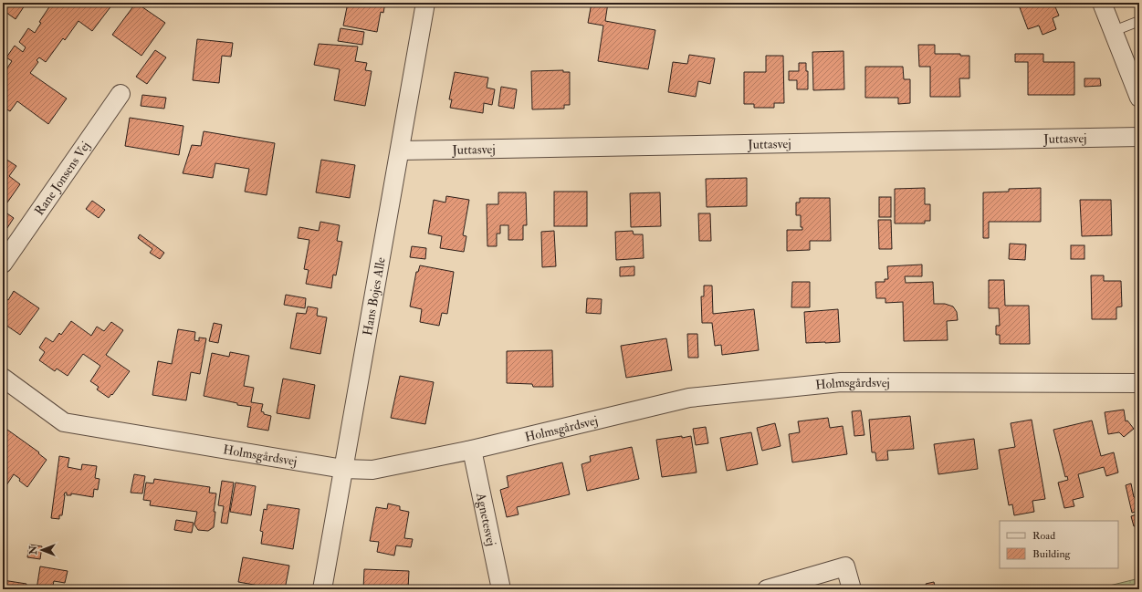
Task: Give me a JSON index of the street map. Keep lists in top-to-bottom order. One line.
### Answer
{"streets":{"street":["Juttasvej","Rane Jonsens Vej","Hans Bojes Alle","Holmsgårdsvej","Agnetesvej"]},"crossings":[["Juttasvej","Hans Bojes Alle"],["Hans Bojes Alle","Holmsgårdsvej"],["Holmsgårdsvej","Agnetesvej"]],"legend":["Road","Building"],"north":"left"}
